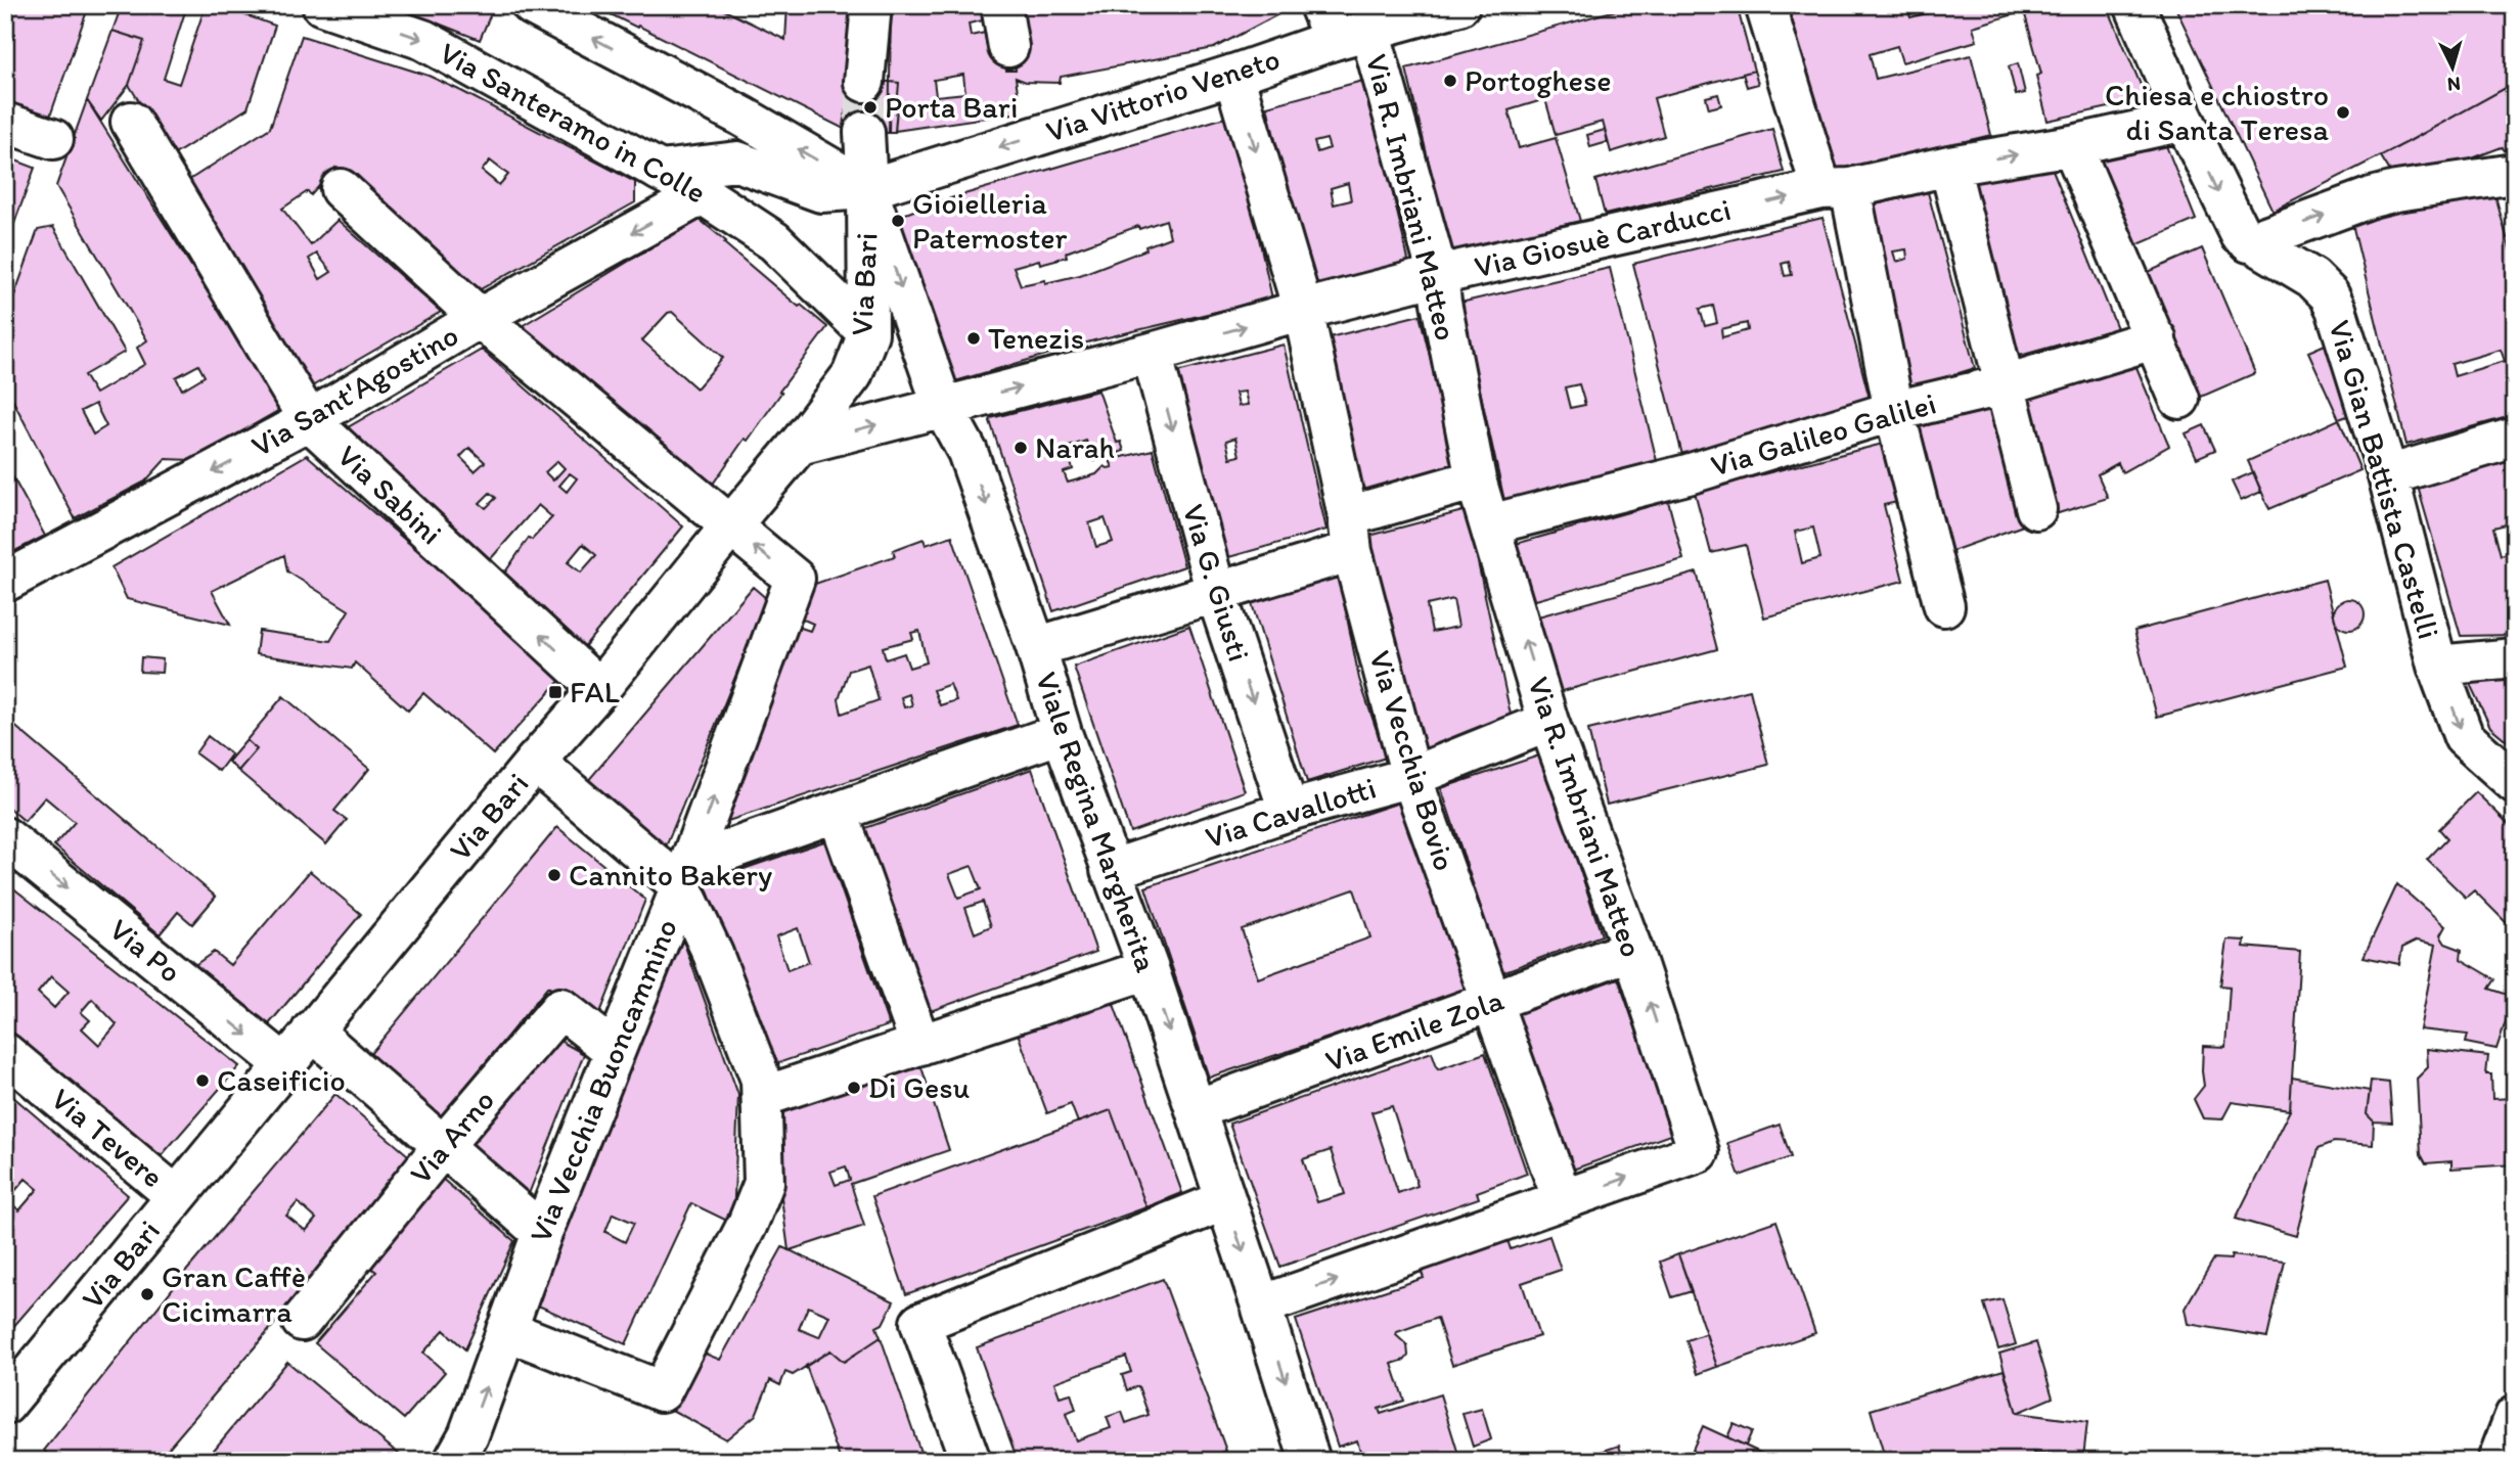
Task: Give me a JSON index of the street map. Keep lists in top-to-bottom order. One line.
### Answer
{"streets":{"street":["Via Vittorio Veneto","Via Santeramo in Colle","Via R. Imbriani Matteo","Via Giosuè Carducci","Via Bari","Via Sant'Agostino","Via Galileo Galilei","Via Gian Battista Castelli","Via Sabini","Via G. Giusti","Via Vecchia Bovio","Via Cavallotti","Viale Regina Margherita","Via Po","Via Emile Zola","Via Vecchia Buoncammino","Via Arno","Via Tevere"]},"crossings":[["Via Vittorio Veneto","Via Santeramo in Colle"],["Via Vittorio Veneto","Via R. Imbriani Matteo"],["Via Vittorio Veneto","Via Bari"],["Via Vittorio Veneto","Via Vecchia Bovio"],["Via Vittorio Veneto","Viale Regina Margherita"],["Via Santeramo in Colle","Via Bari"],["Via Santeramo in Colle","Via Sant'Agostino"],["Via R. Imbriani Matteo","Via Giosuè Carducci"],["Via R. Imbriani Matteo","Via Galileo Galilei"],["Via R. Imbriani Matteo","Via Vecchia Bovio"],["Via R. Imbriani Matteo","Via Cavallotti"],["Via R. Imbriani Matteo","Viale Regina Margherita"],["Via R. Imbriani Matteo","Via Emile Zola"],["Via Giosuè Carducci","Via Bari"],["Via Giosuè Carducci","Via Gian Battista Castelli"],["Via Giosuè Carducci","Via G. Giusti"],["Via Giosuè Carducci","Via Vecchia Bovio"],["Via Giosuè Carducci","Viale Regina Margherita"],["Via Bari","Via Sabini"],["Via Bari","Viale Regina Margherita"],["Via Bari","Via Po"],["Via Bari","Via Vecchia Buoncammino"],["Via Bari","Via Tevere"],["Via Sant'Agostino","Via Sabini"],["Via G. Giusti","Via Cavallotti"],["Via Vecchia Bovio","Via Cavallotti"],["Via Vecchia Bovio","Via Emile Zola"],["Via Cavallotti","Viale Regina Margherita"],["Viale Regina Margherita","Via Emile Zola"],["Via Vecchia Buoncammino","Via Arno"]],"one_way":["Via Vittorio Veneto","Via Sant'Agostino","Via G. Giusti","Viale Regina Margherita","Via Po","Via Vecchia Buoncammino"],"places":{"other":["Portoghese","Porta Bari","Chiesa e chiostro di Santa Teresa","Gioielleria Paternoster","Tenezis","Narah","Cannito Bakery","Caseificio","Di Gesu","Gran Caffè Cicimarra"],"transit":["FAL"]},"north":"bottom"}
